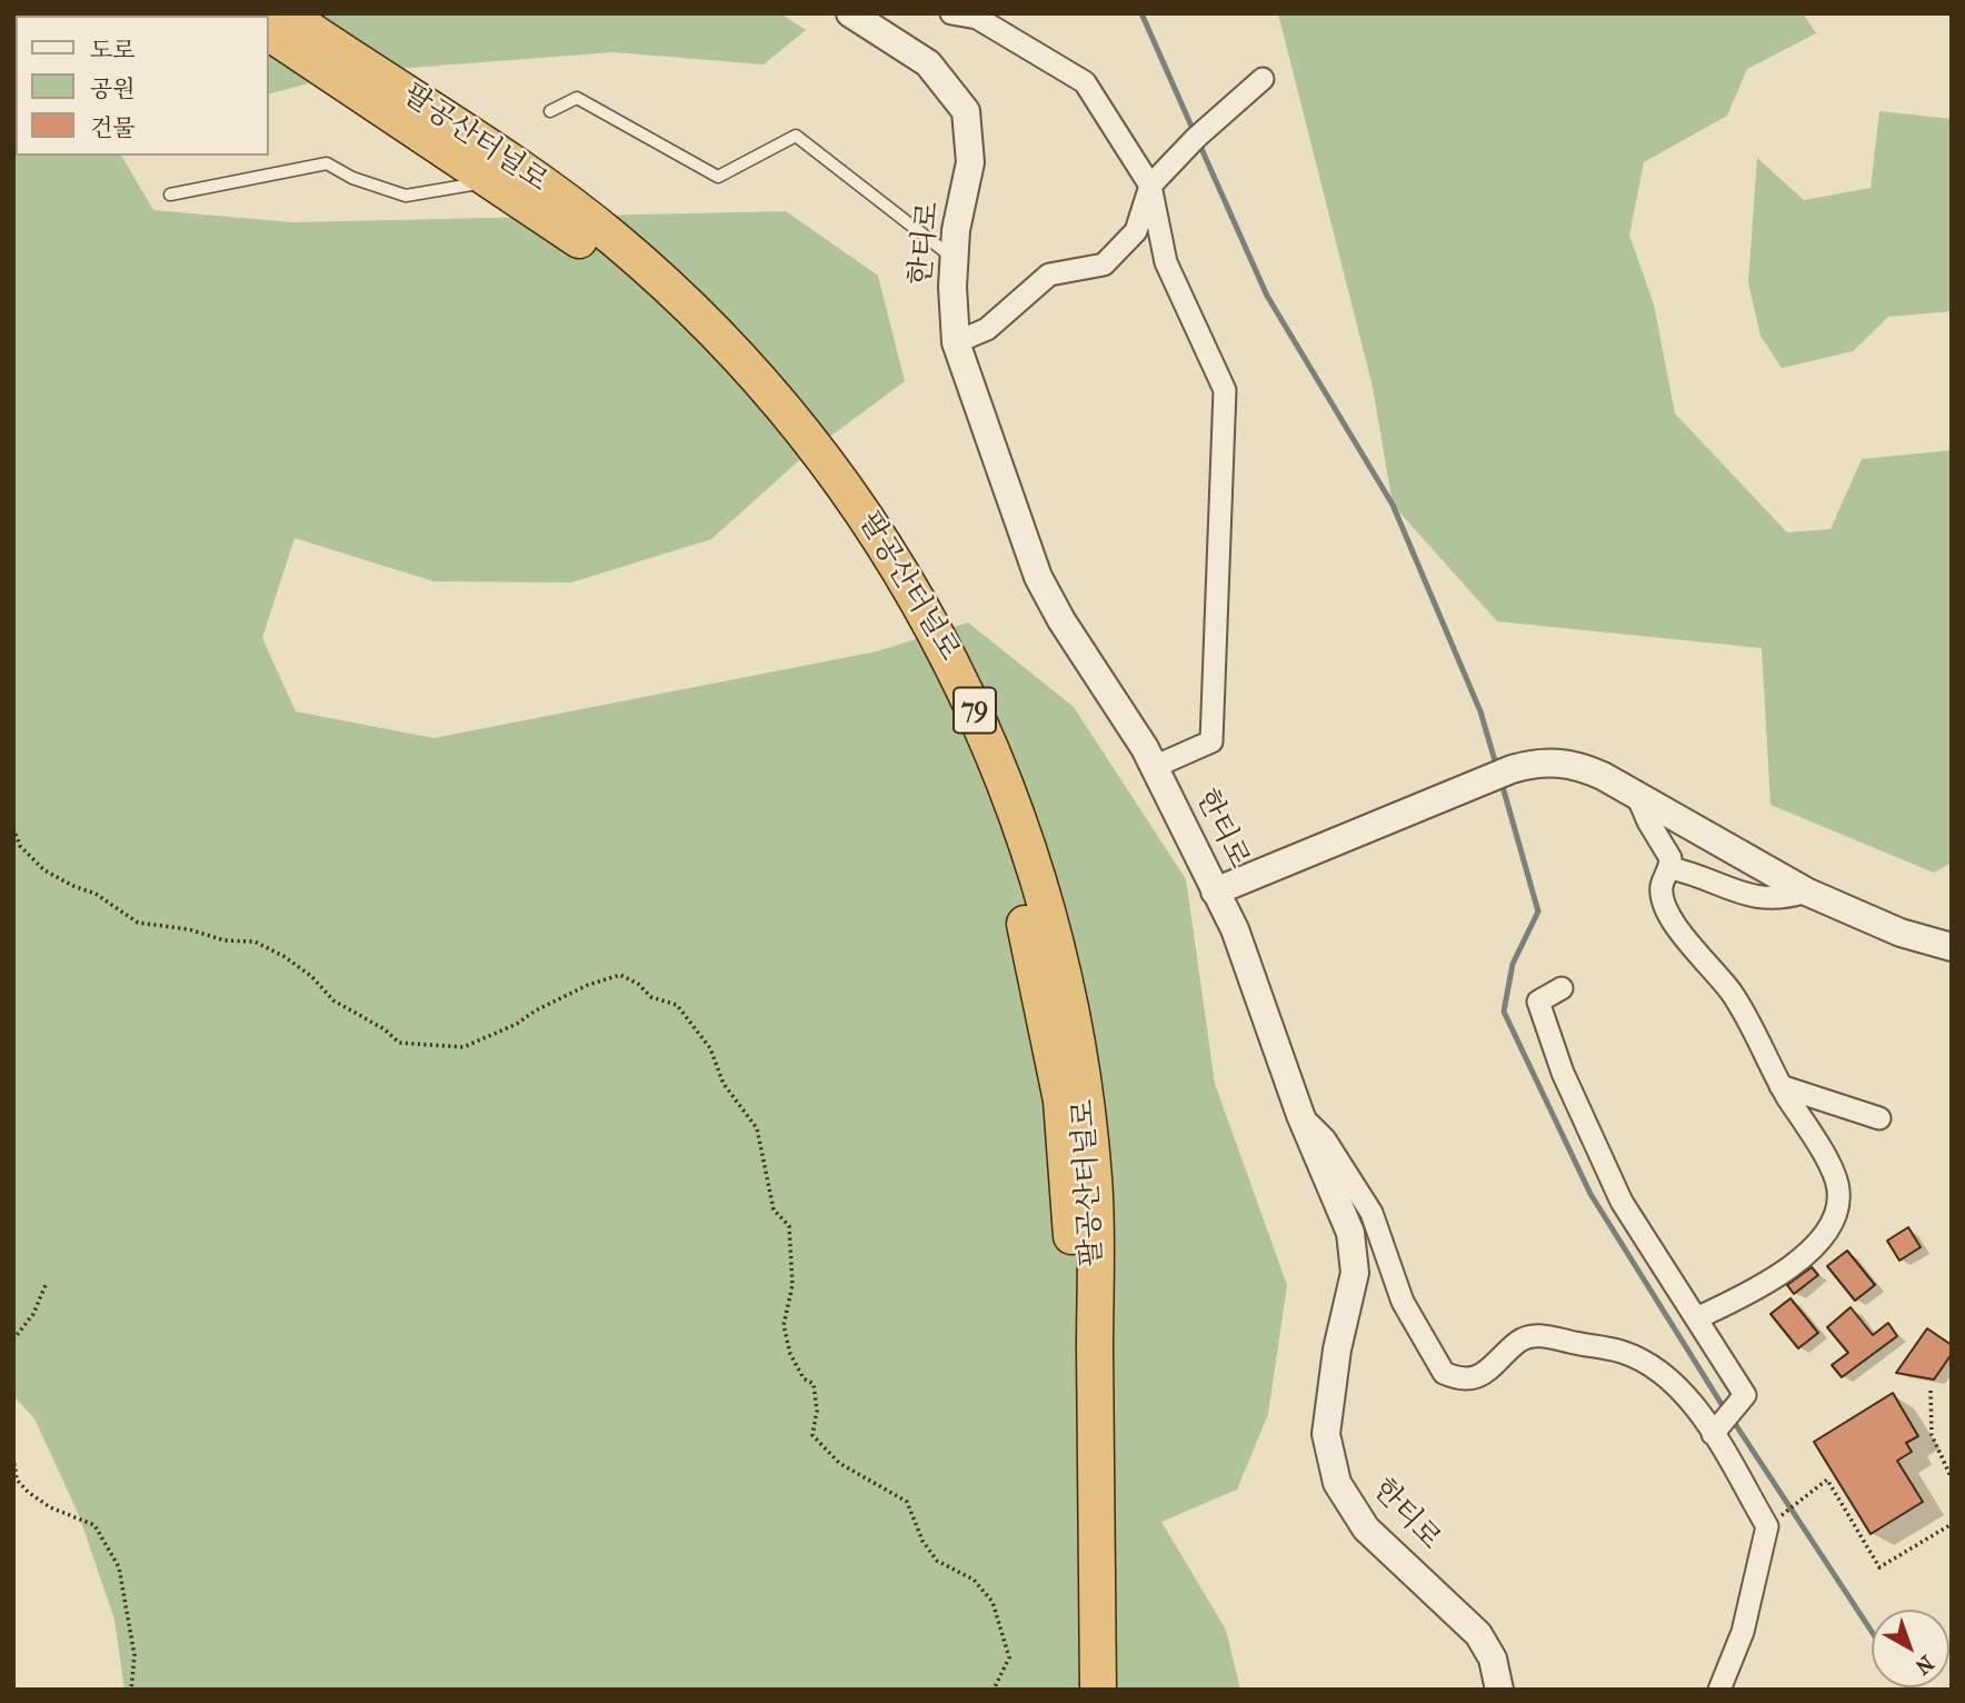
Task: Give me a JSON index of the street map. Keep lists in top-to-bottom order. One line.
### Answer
{"streets":{"highway":["팔공산터널로","79"],"street":["한티로"]},"legend":["도로","공원","건물"],"north":"bottom right"}
